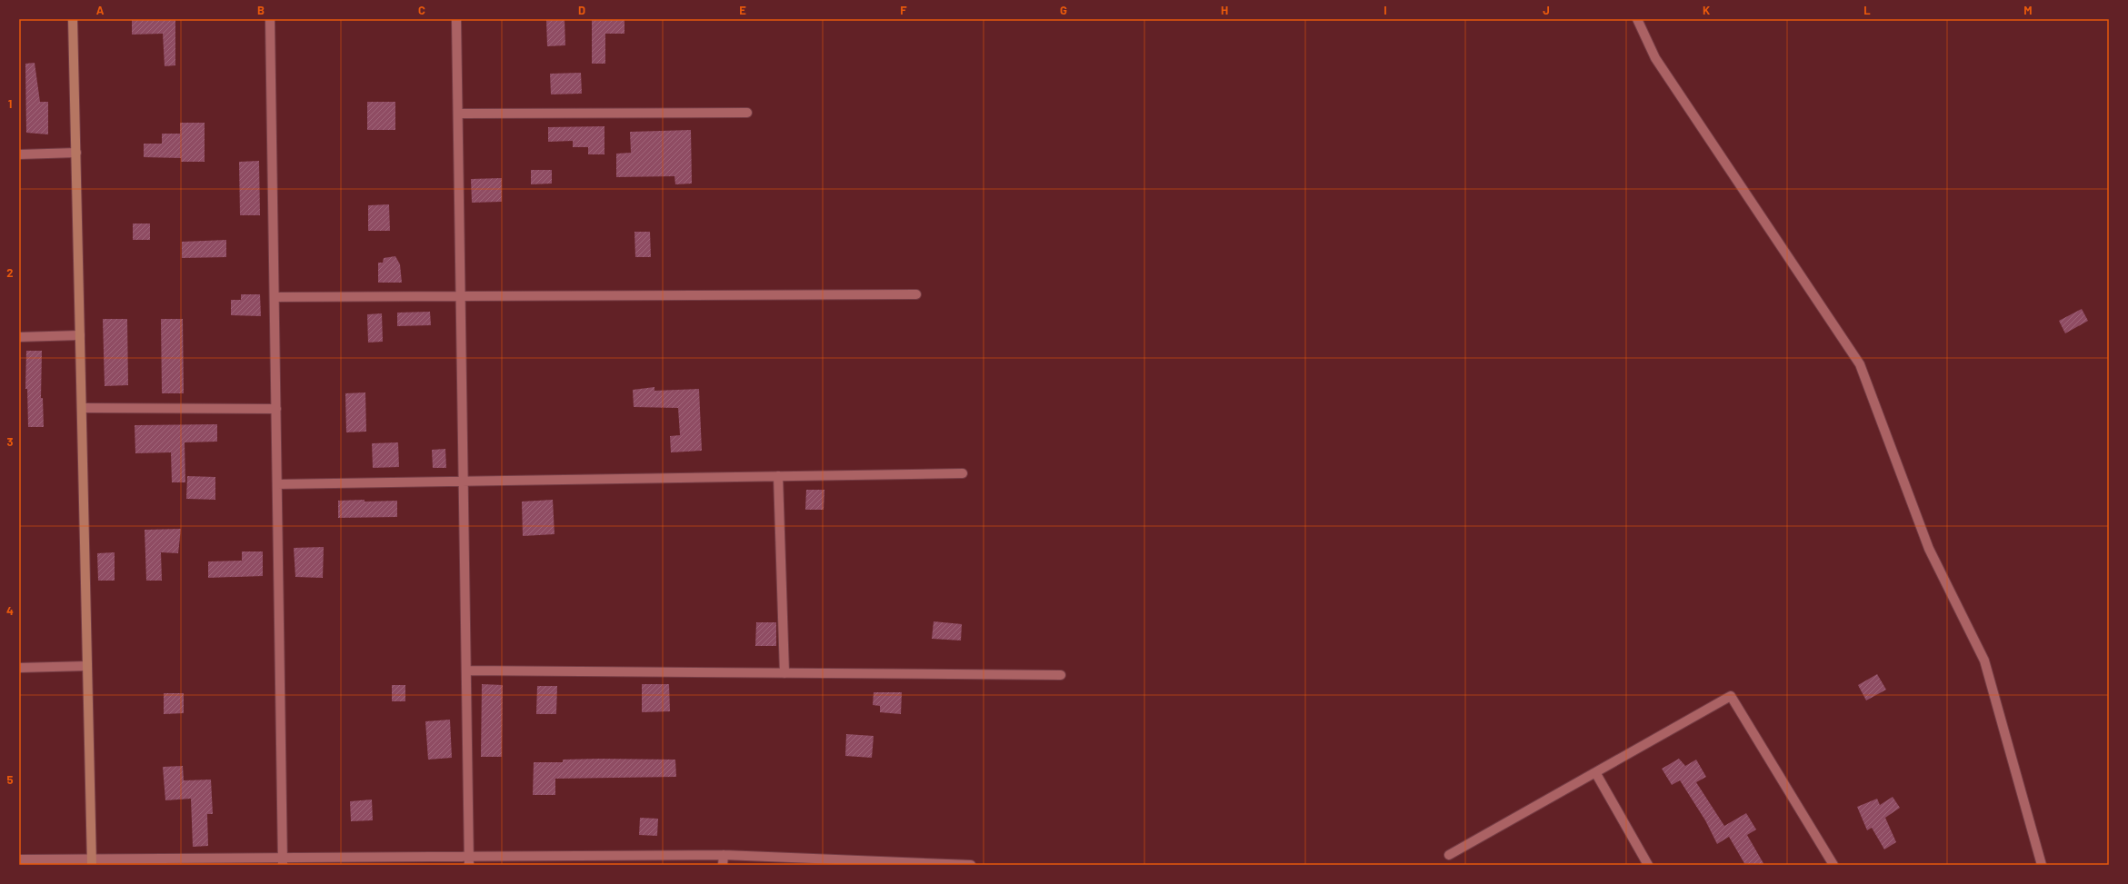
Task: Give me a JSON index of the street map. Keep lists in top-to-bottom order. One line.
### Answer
{"grid":{"columns":["A","B","C","D","E","F","G","H","I","J","K","L","M"],"rows":["1","2","3","4","5"]}}
